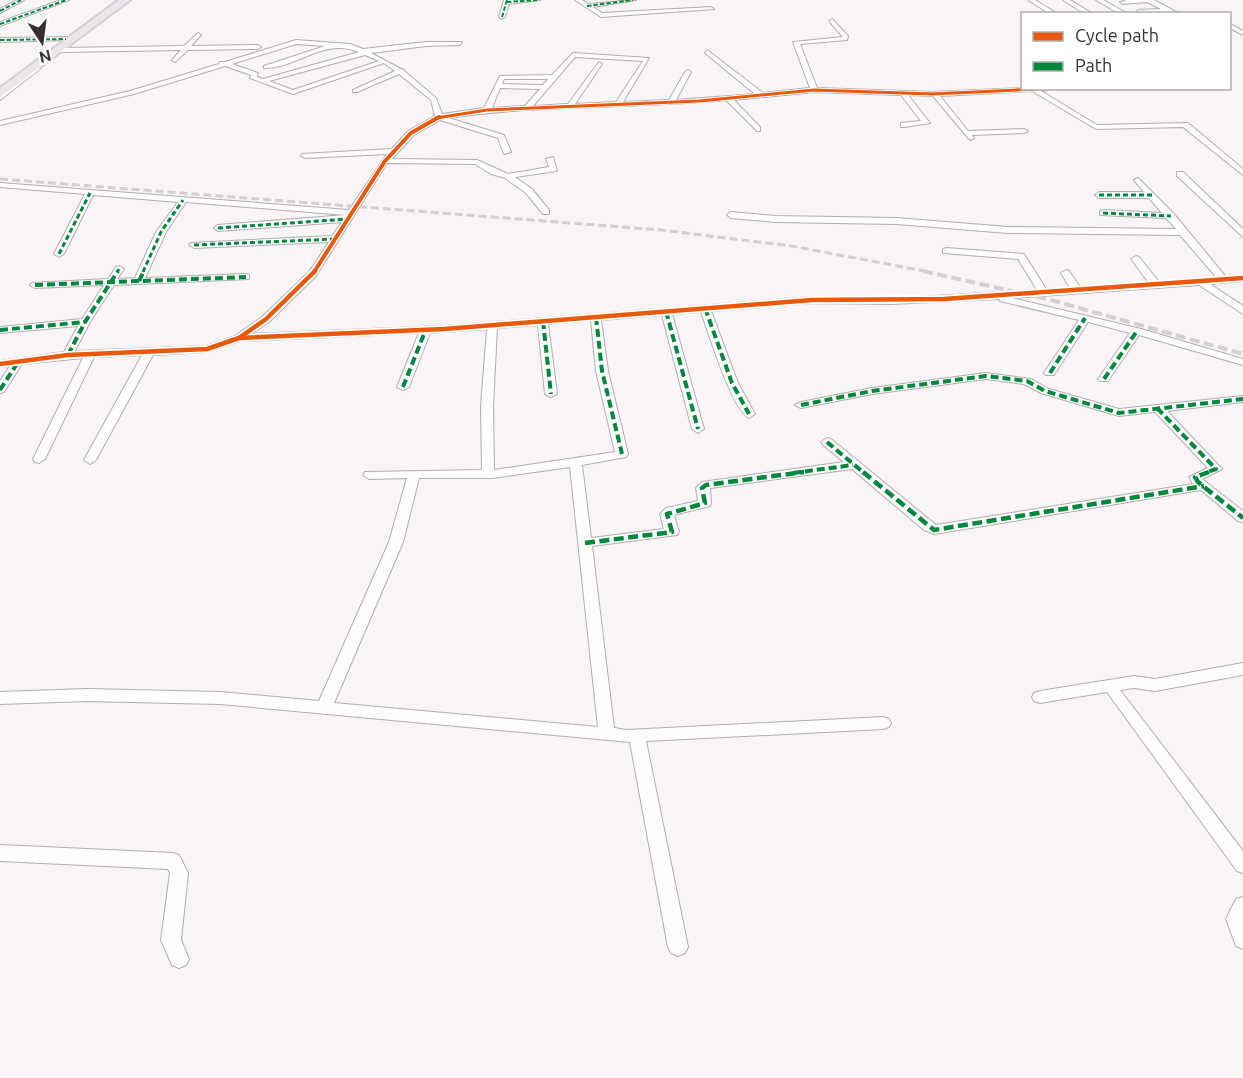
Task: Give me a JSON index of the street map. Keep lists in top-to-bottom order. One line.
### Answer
{"legend":["Cycle path","Path"],"north":"bottom"}
